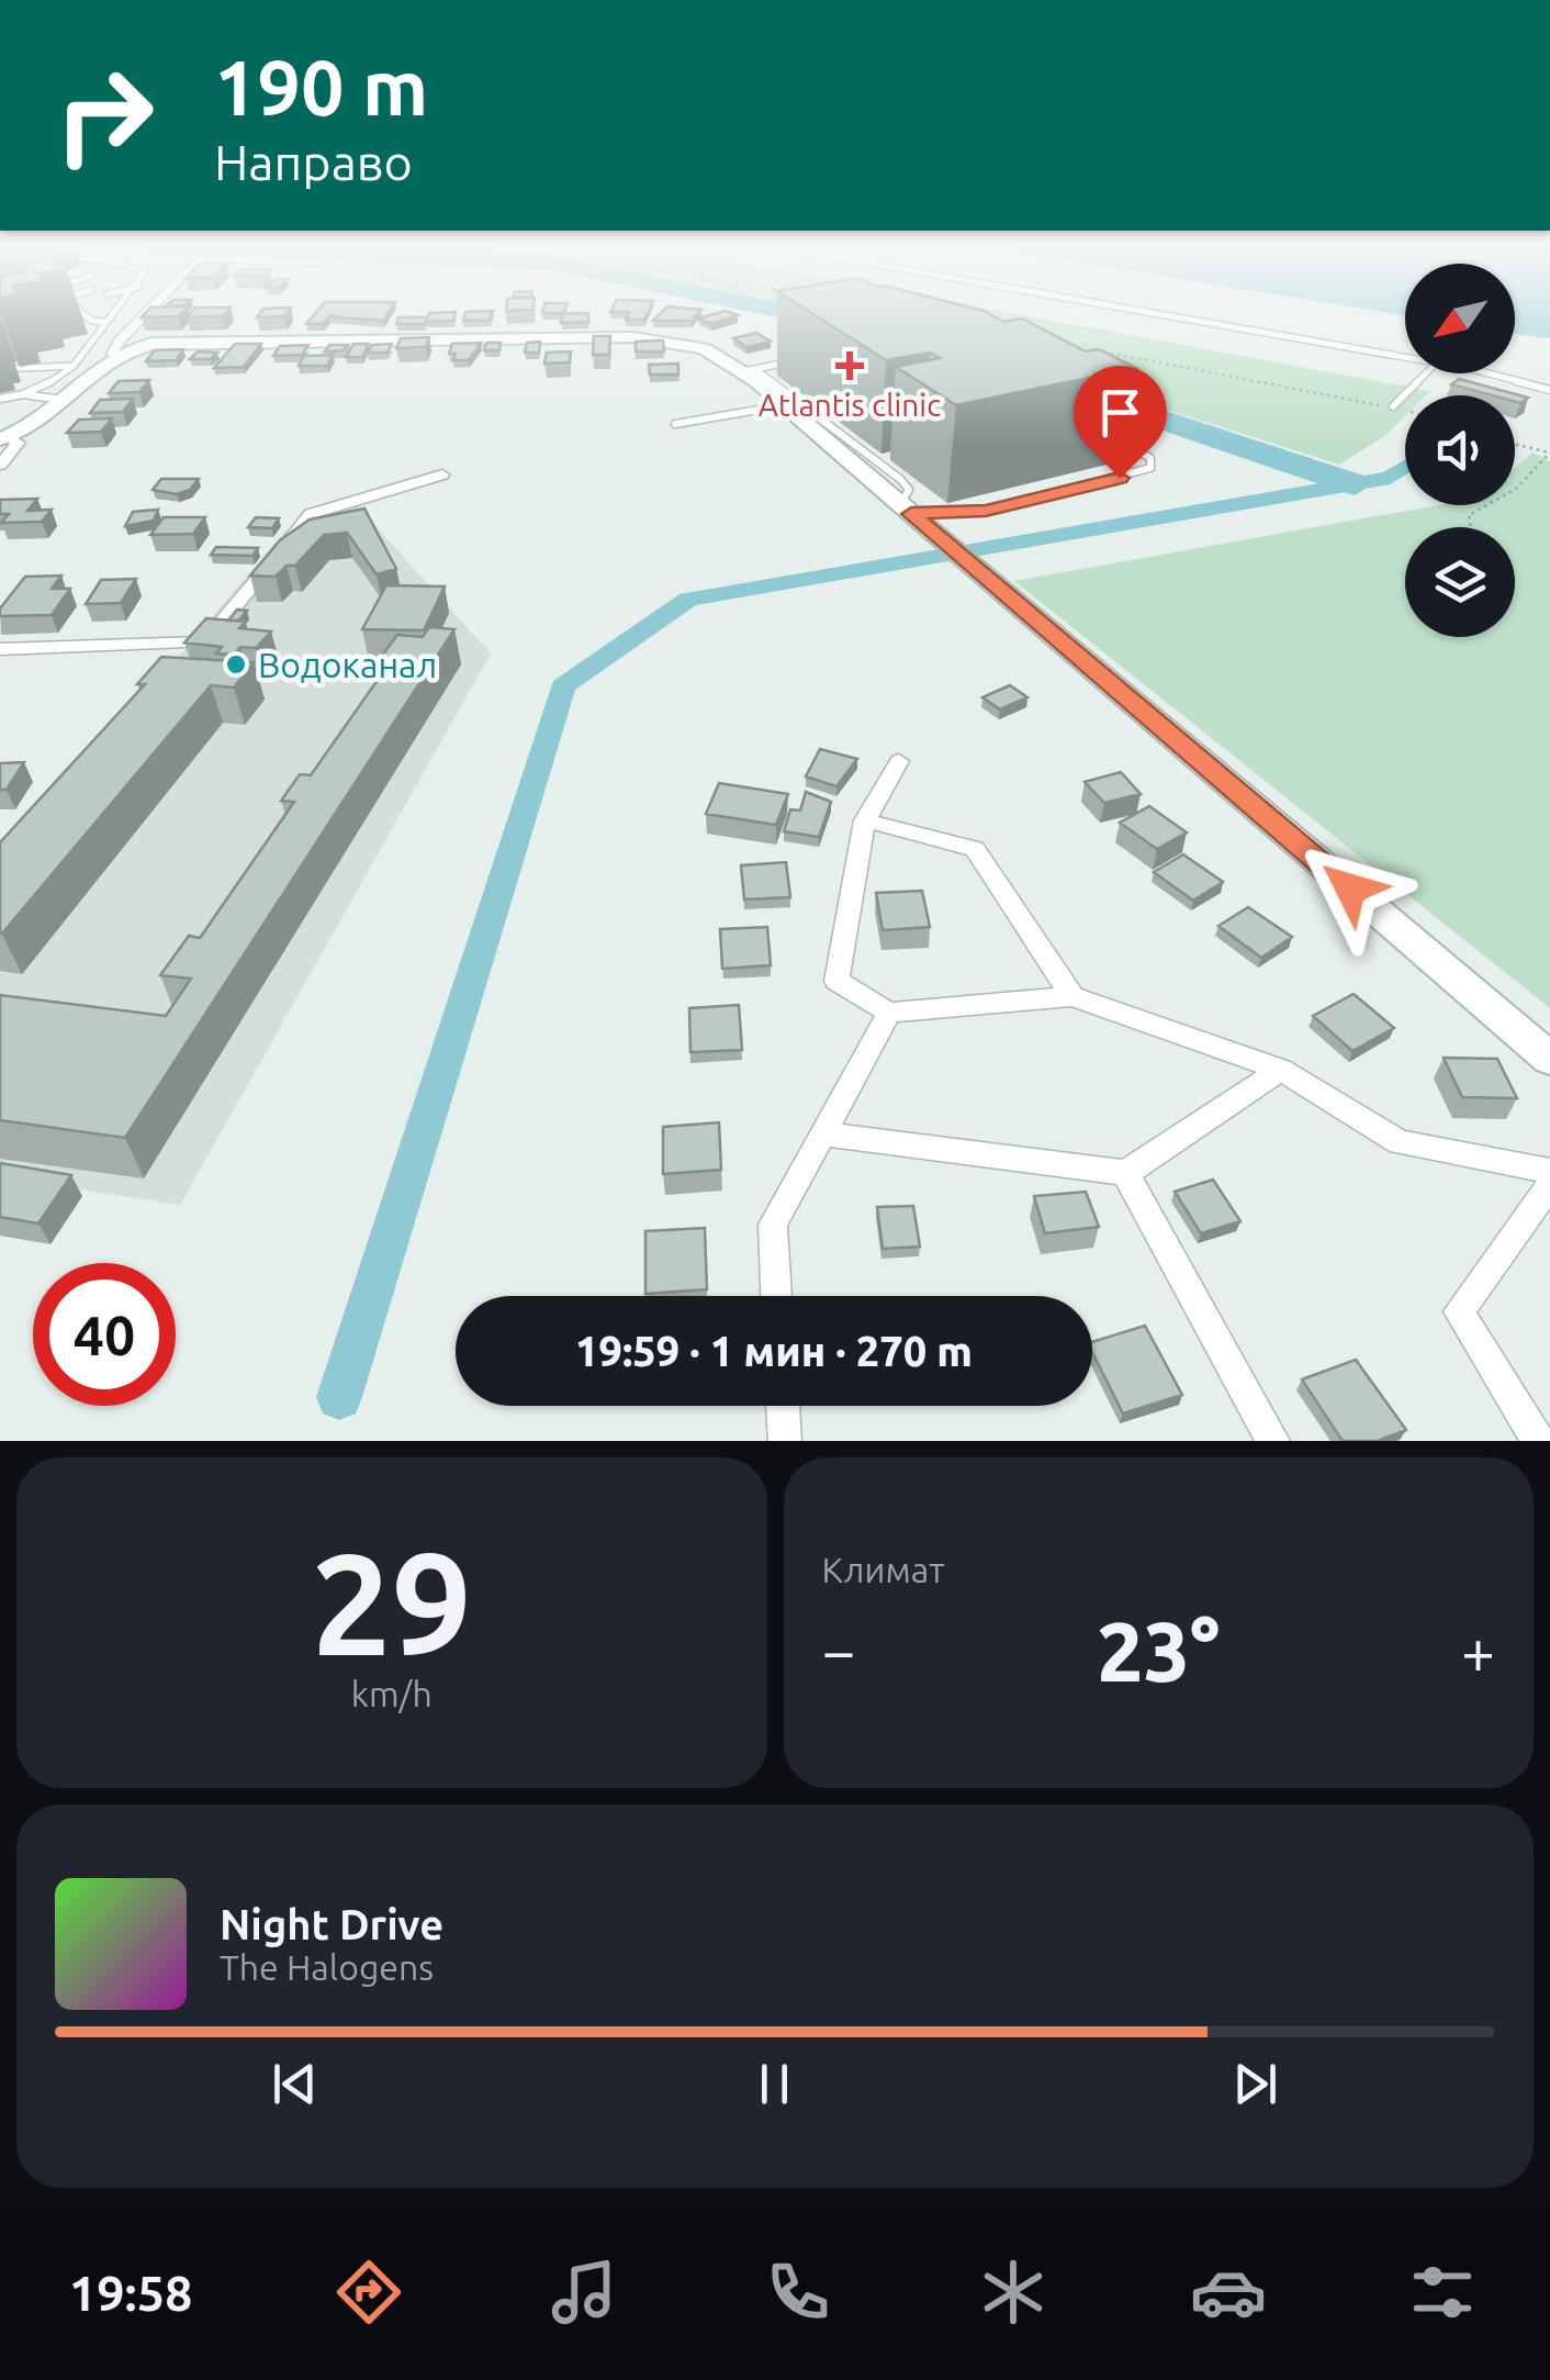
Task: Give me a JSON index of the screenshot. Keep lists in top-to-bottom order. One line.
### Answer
{"places":{"health":["Atlantis clinic"],"other":["Водоканал"]},"north":"bottom left","page":{"turn":["190 m","Направо"],"limit":"40","trip":"19:59 · 1 мин · 270 m","tile":[["29","km/h"],"Климат"],"heat":["−","23°","+"],"song":["Night Drive","The Halogens"],"tabs":"19:58"}}
